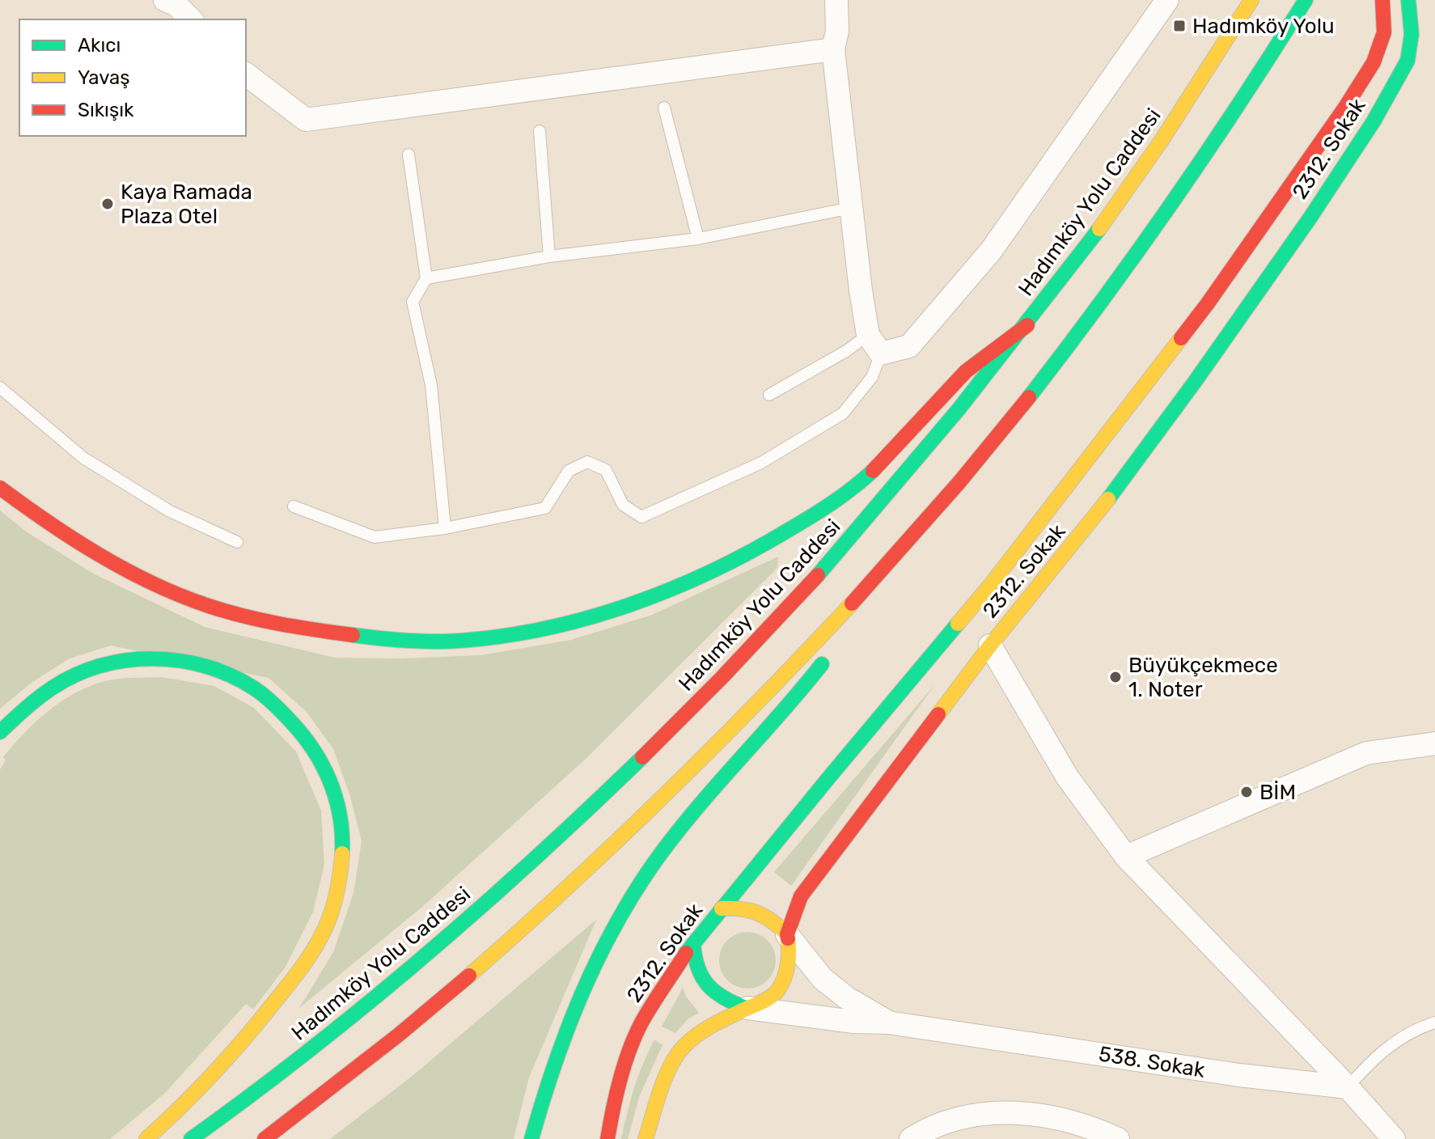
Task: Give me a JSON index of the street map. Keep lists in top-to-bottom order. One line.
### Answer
{"streets":{"main road":["2312. Sokak","Hadımköy Yolu Caddesi"],"street":["538. Sokak"]},"crossings":[["2312. Sokak","538. Sokak"]],"places":{"transit":["Hadımköy Yolu"],"other":["Kaya Ramada Plaza Otel","Büyükçekmece 1. Noter","BİM"]},"legend":["Akıcı","Yavaş","Sıkışık"]}
